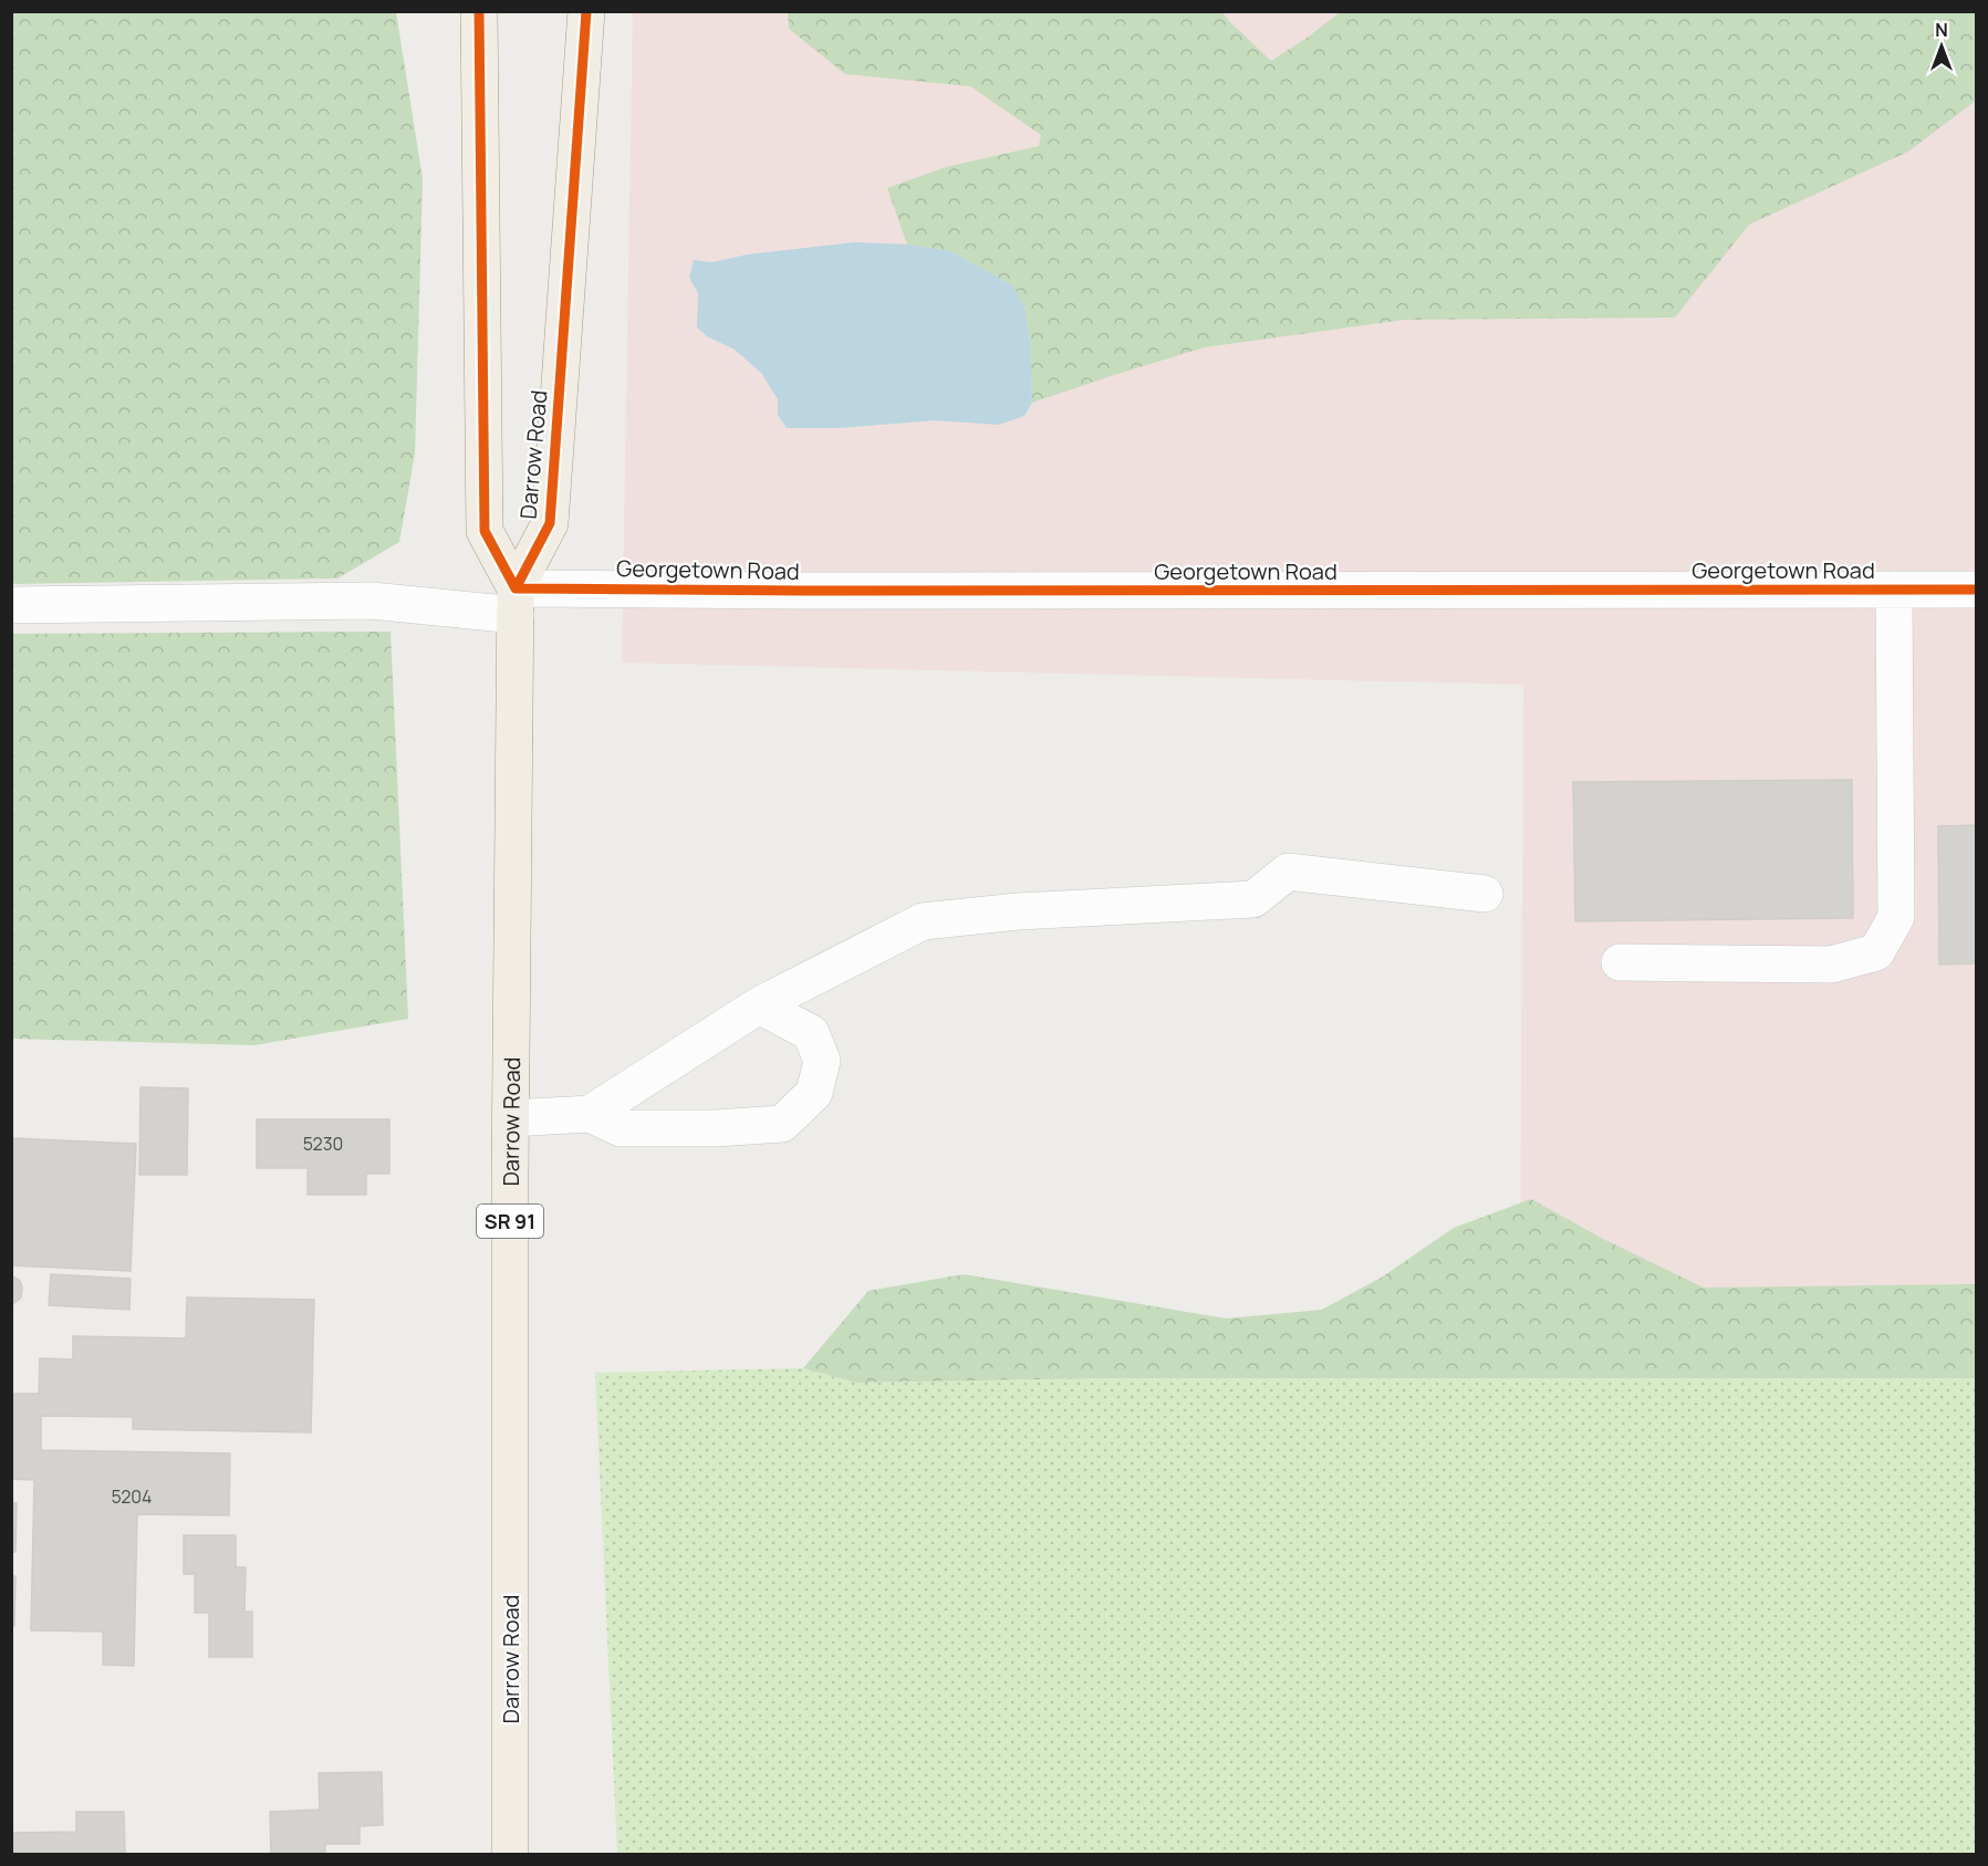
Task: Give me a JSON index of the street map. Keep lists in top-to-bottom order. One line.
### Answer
{"streets":{"main road":["Darrow Road","SR 91"],"street":["Georgetown Road"]},"crossings":[["Darrow Road","Georgetown Road"]],"house_numbers":["5230","5204"],"north":"top"}
